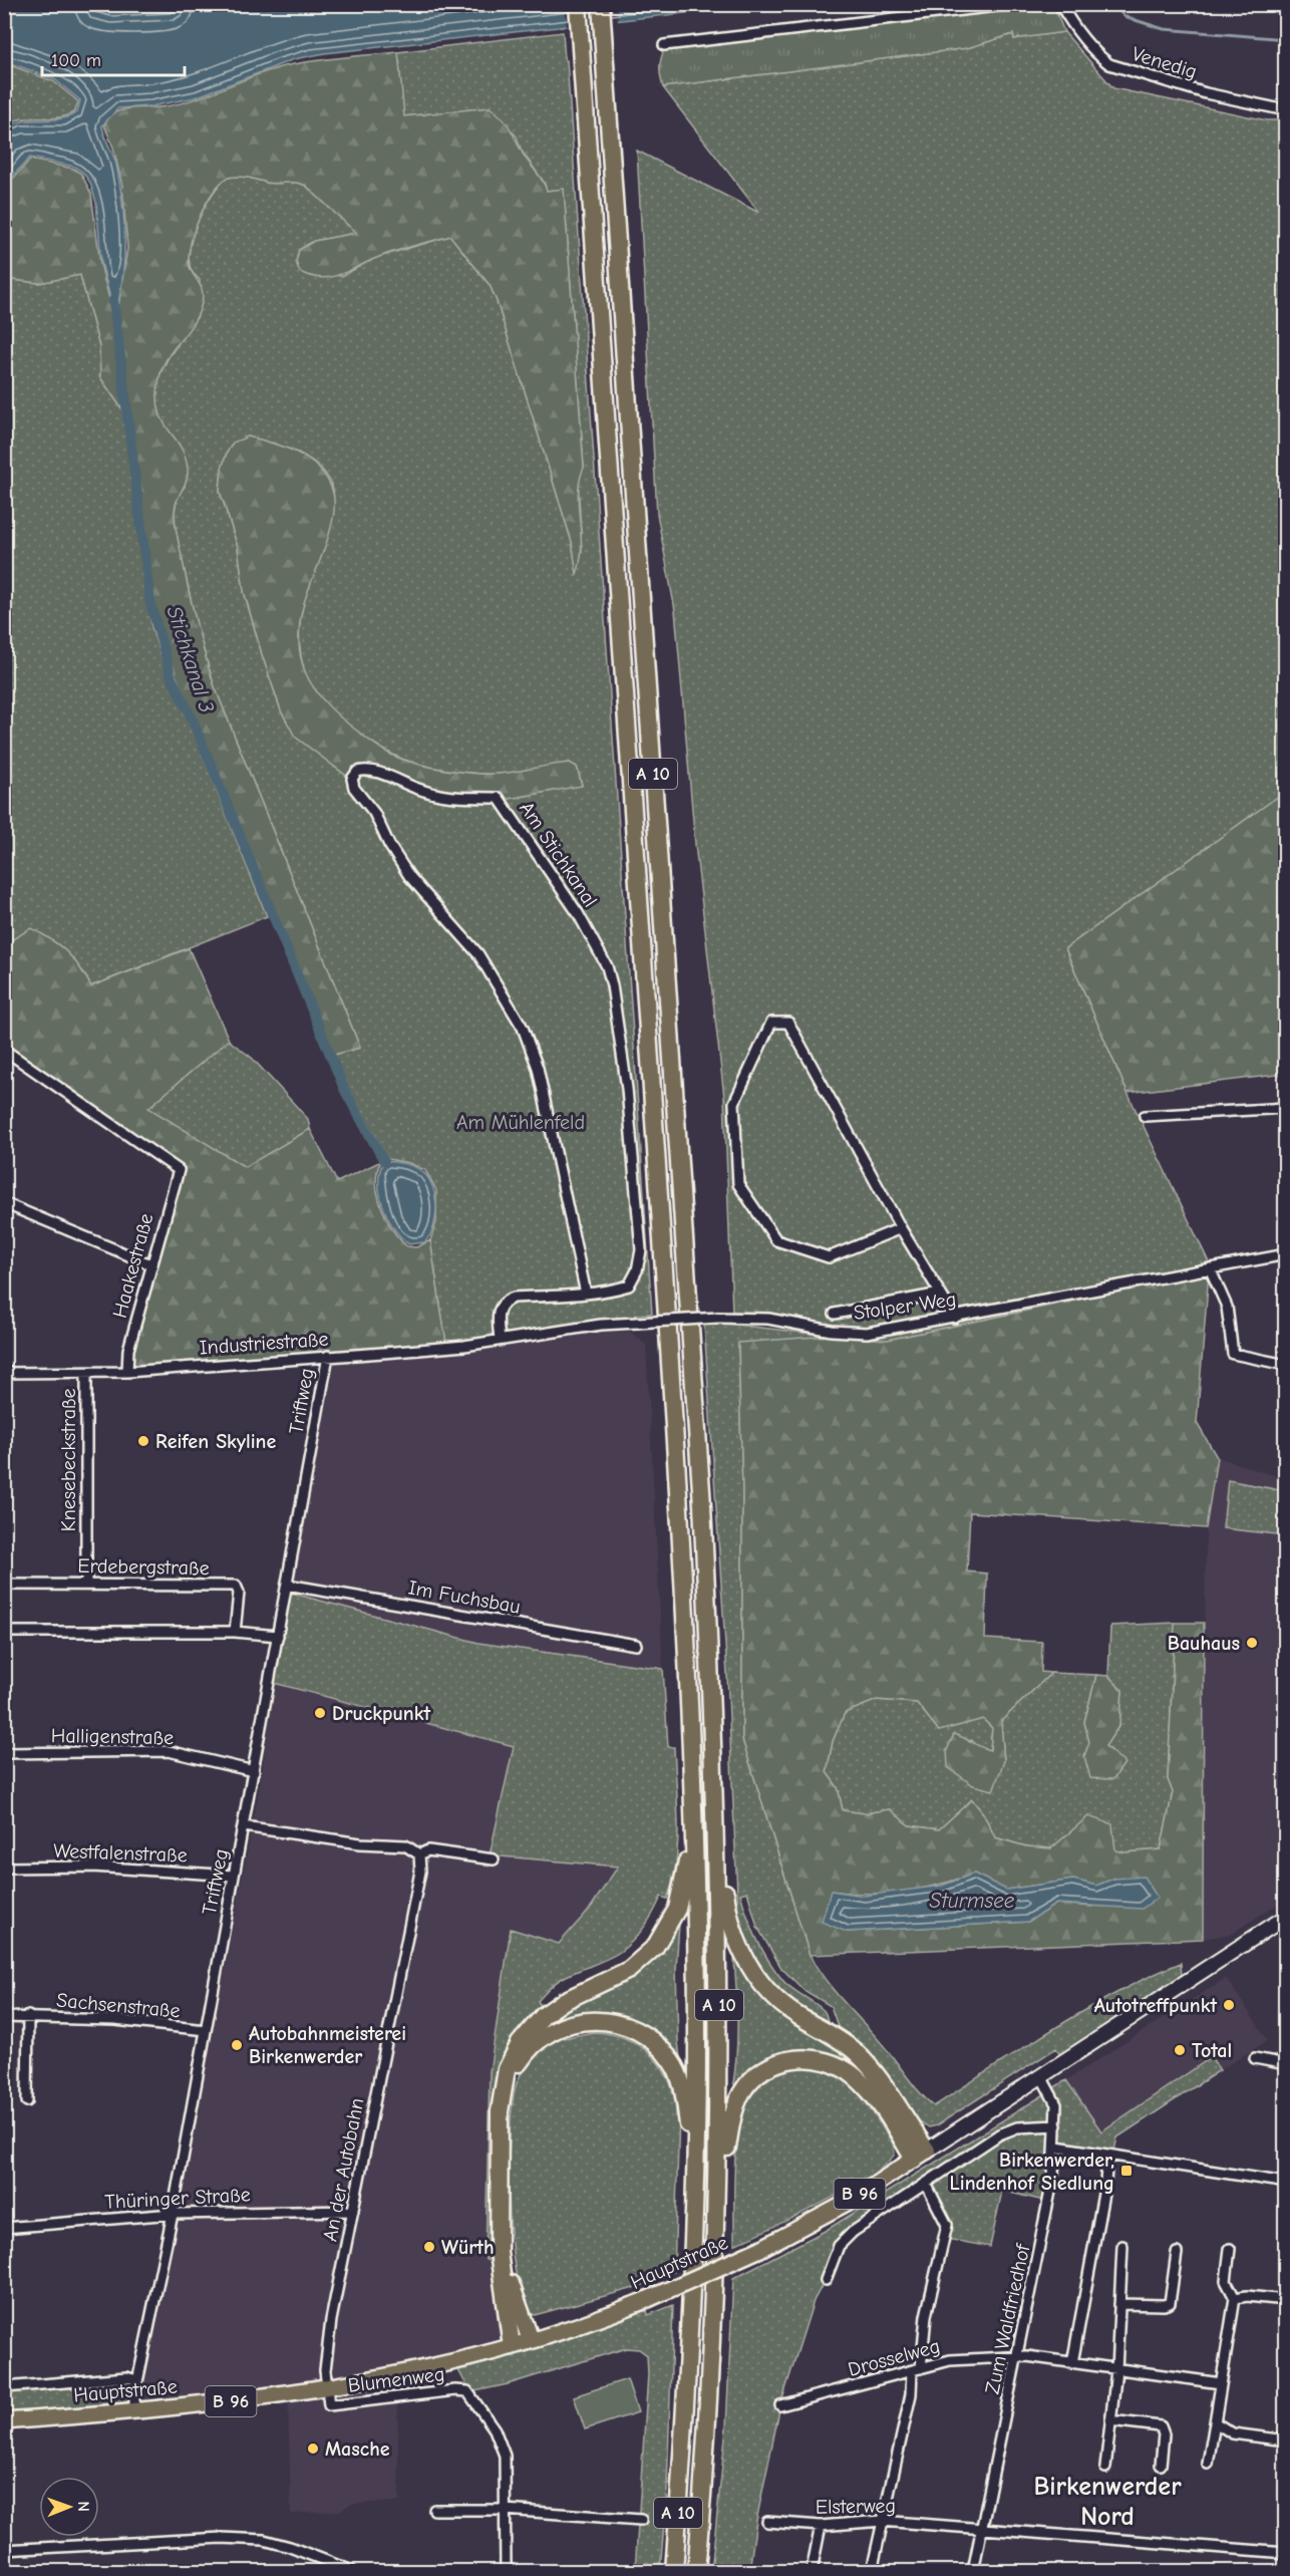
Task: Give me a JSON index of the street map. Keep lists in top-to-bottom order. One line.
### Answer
{"streets":{"highway":["A 10"],"main road":["B 96","Hauptstraße"],"street":["Venedig","Am Stichkanal","Haakestraße","Stolper Weg","Industriestraße","Triftweg","Knesebeckstraße","Erdebergstraße","Im Fuchsbau","Halligenstraße","Westfalenstraße","Sachsenstraße","An der Autobahn","Thüringer Straße","Zum Waldfriedhof","Drosselweg","Blumenweg","Elsterweg"]},"crossings":[["Am Stichkanal","Industriestraße"],["Haakestraße","Industriestraße"],["Stolper Weg","Industriestraße"],["Industriestraße","Triftweg"],["Industriestraße","Knesebeckstraße"],["Triftweg","Im Fuchsbau"],["Triftweg","Halligenstraße"],["Triftweg","Westfalenstraße"],["Triftweg","Sachsenstraße"],["Triftweg","Thüringer Straße"],["Triftweg","Hauptstraße"],["Knesebeckstraße","Erdebergstraße"],["An der Autobahn","Thüringer Straße"],["An der Autobahn","Hauptstraße"],["An der Autobahn","Blumenweg"],["Hauptstraße","Zum Waldfriedhof"],["Hauptstraße","Blumenweg"],["Zum Waldfriedhof","Drosselweg"],["Zum Waldfriedhof","Elsterweg"]],"districts":["Birkenwerder Nord"],"water":["Stichkanal 3","Sturmsee"],"parks":["Am Mühlenfeld"],"places":{"other":["Reifen Skyline","Bauhaus","Druckpunkt","Autotreffpunkt","Autobahnmeisterei Birkenwerder","Total","Würth","Masche"],"transit":["Birkenwerder, Lindenhof Siedlung"]},"scale_bar":"100 m","north":"right"}
